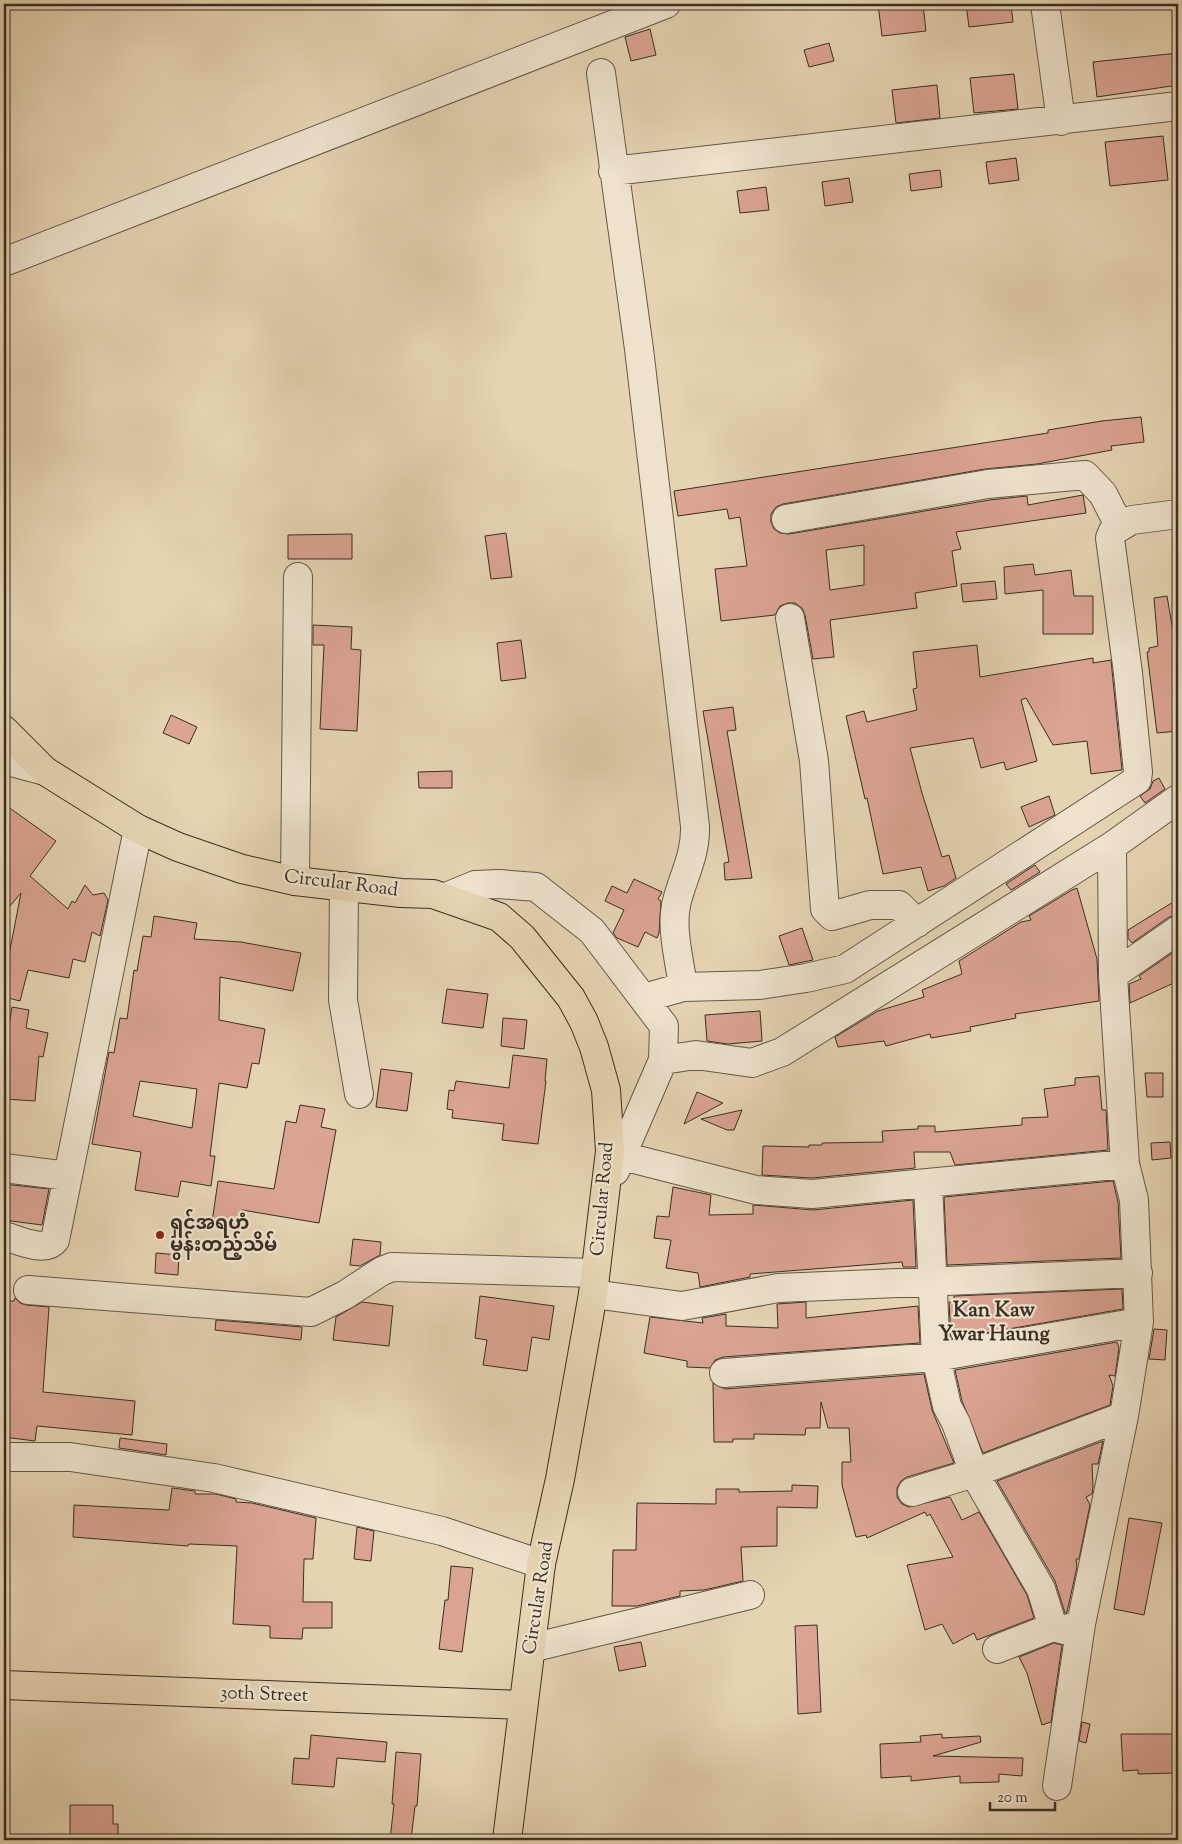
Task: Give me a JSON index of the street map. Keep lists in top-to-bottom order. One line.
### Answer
{"streets":{"main road":["Circular Road","30th Street"]},"crossings":[["Circular Road","30th Street"]],"districts":["Kan Kaw Ywar Haung"],"places":["ရှင်အရဟံ မွန်းတည့်သိမ်"],"scale_bar":"20 m"}
